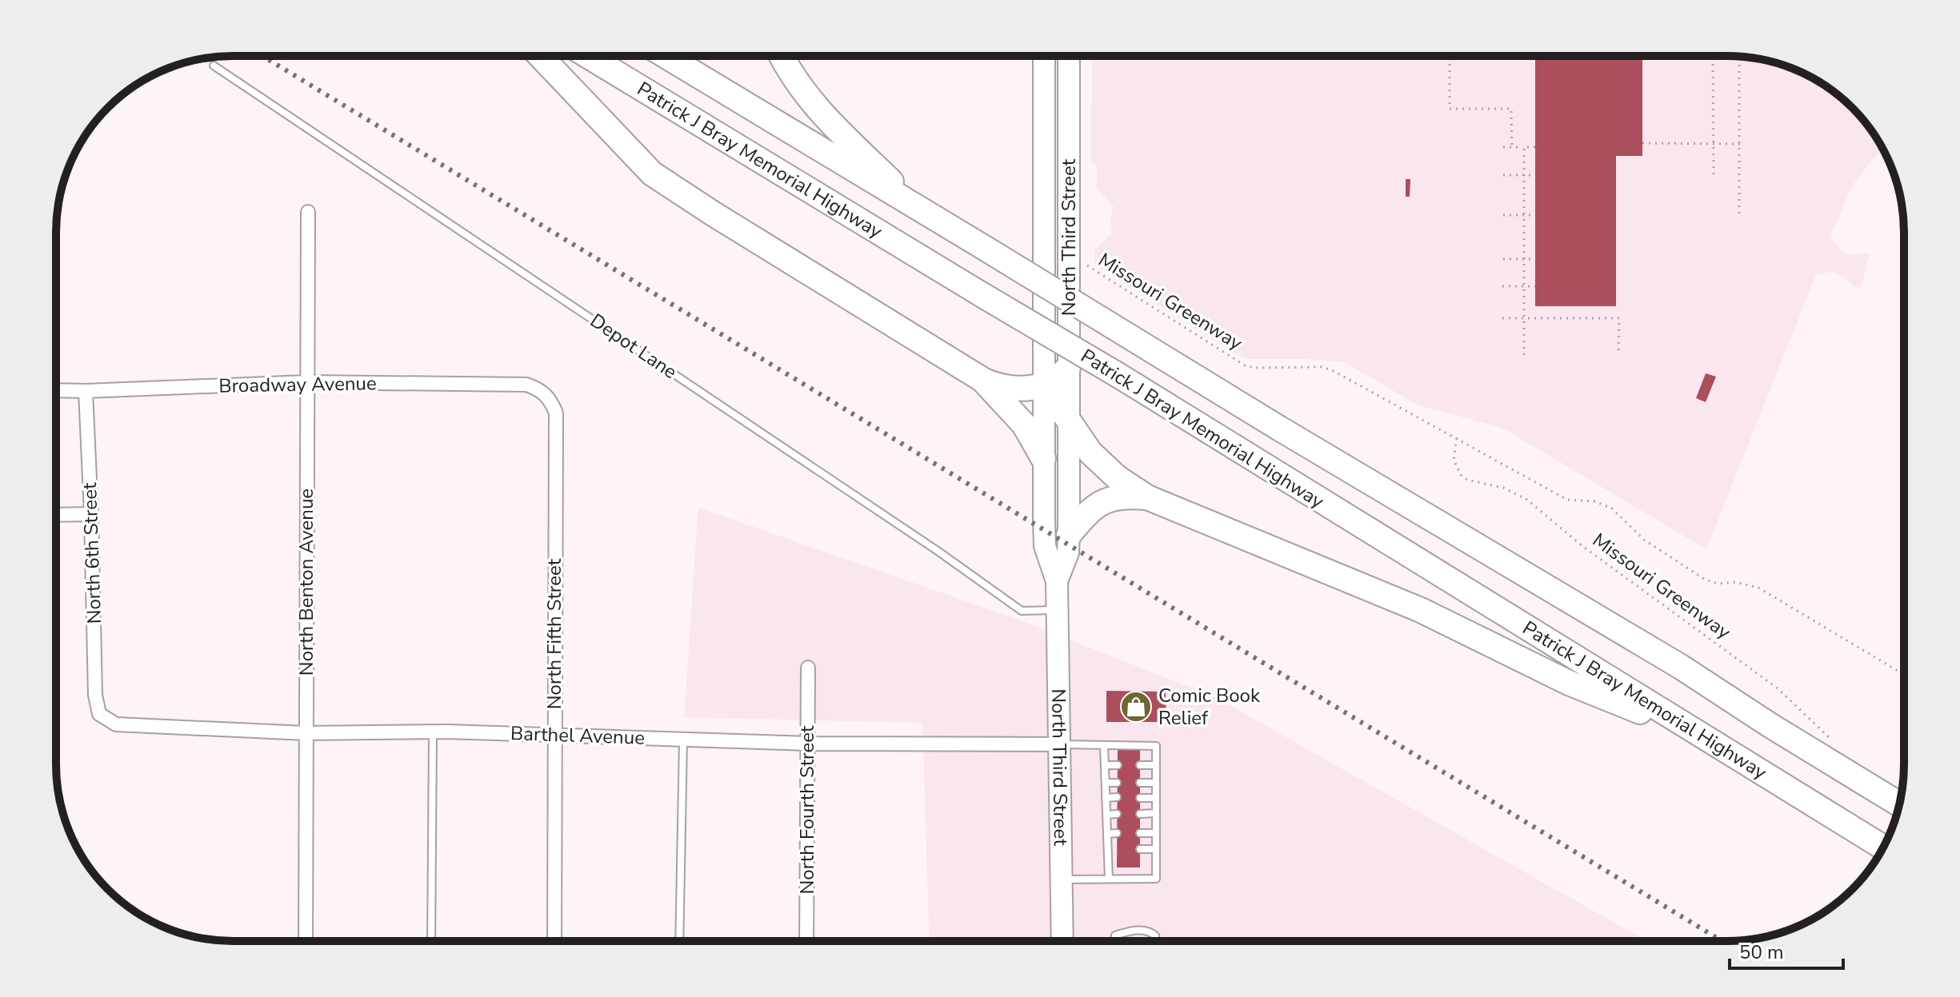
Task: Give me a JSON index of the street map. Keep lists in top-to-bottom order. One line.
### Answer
{"streets":{"highway":["Patrick J Bray Memorial Highway"],"main road":["North Third Street"],"street":["Broadway Avenue","North 6th Street","North Benton Avenue","North Fifth Street","Barthel Avenue","North Fourth Street"],"lane":["Depot Lane"],"path":["Missouri Greenway"]},"crossings":[["North Third Street","Depot Lane"],["North Third Street","Barthel Avenue"],["Broadway Avenue","North 6th Street"],["Broadway Avenue","North Benton Avenue"],["Broadway Avenue","North Fifth Street"],["North 6th Street","Barthel Avenue"],["North Benton Avenue","Barthel Avenue"],["North Fifth Street","Barthel Avenue"],["Barthel Avenue","North Fourth Street"]],"places":{"shop":["Comic Book Relief"]},"scale_bar":"50 m"}
